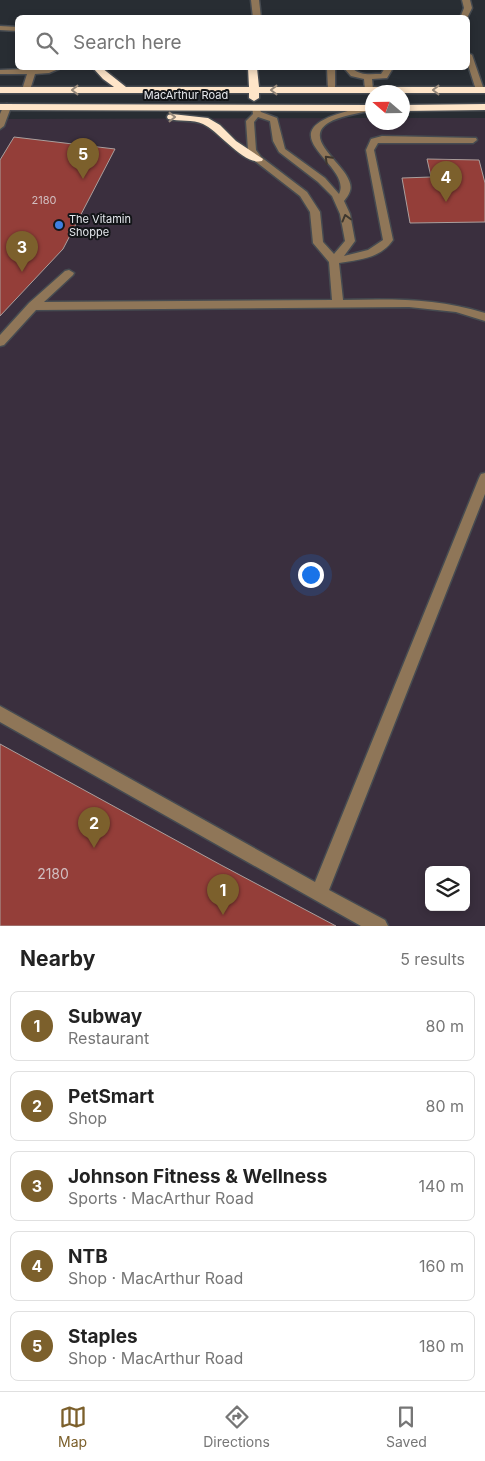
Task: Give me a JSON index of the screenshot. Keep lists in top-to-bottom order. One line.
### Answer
{"streets":{"highway":["MacArthur Road"]},"places":["The Vitamin Shoppe"],"house_numbers":["2180","2180"],"north":"left","page":{"search":"Search here","pins":["5","4","3","2","1"],"heading":["Nearby","5 results"],"list":[{"mark":"1","name":"Subway","note":"Restaurant","value":"80 m"},{"mark":"2","name":"PetSmart","note":"Shop","value":"80 m"},{"mark":"3","name":"Johnson Fitness & Wellness","note":"Sports · MacArthur Road","value":"140 m"},{"mark":"4","name":"NTB","note":"Shop · MacArthur Road","value":"160 m"},{"mark":"5","name":"Staples","note":"Shop · MacArthur Road","value":"180 m"}],"nav":["Map","Directions","Saved"]}}
